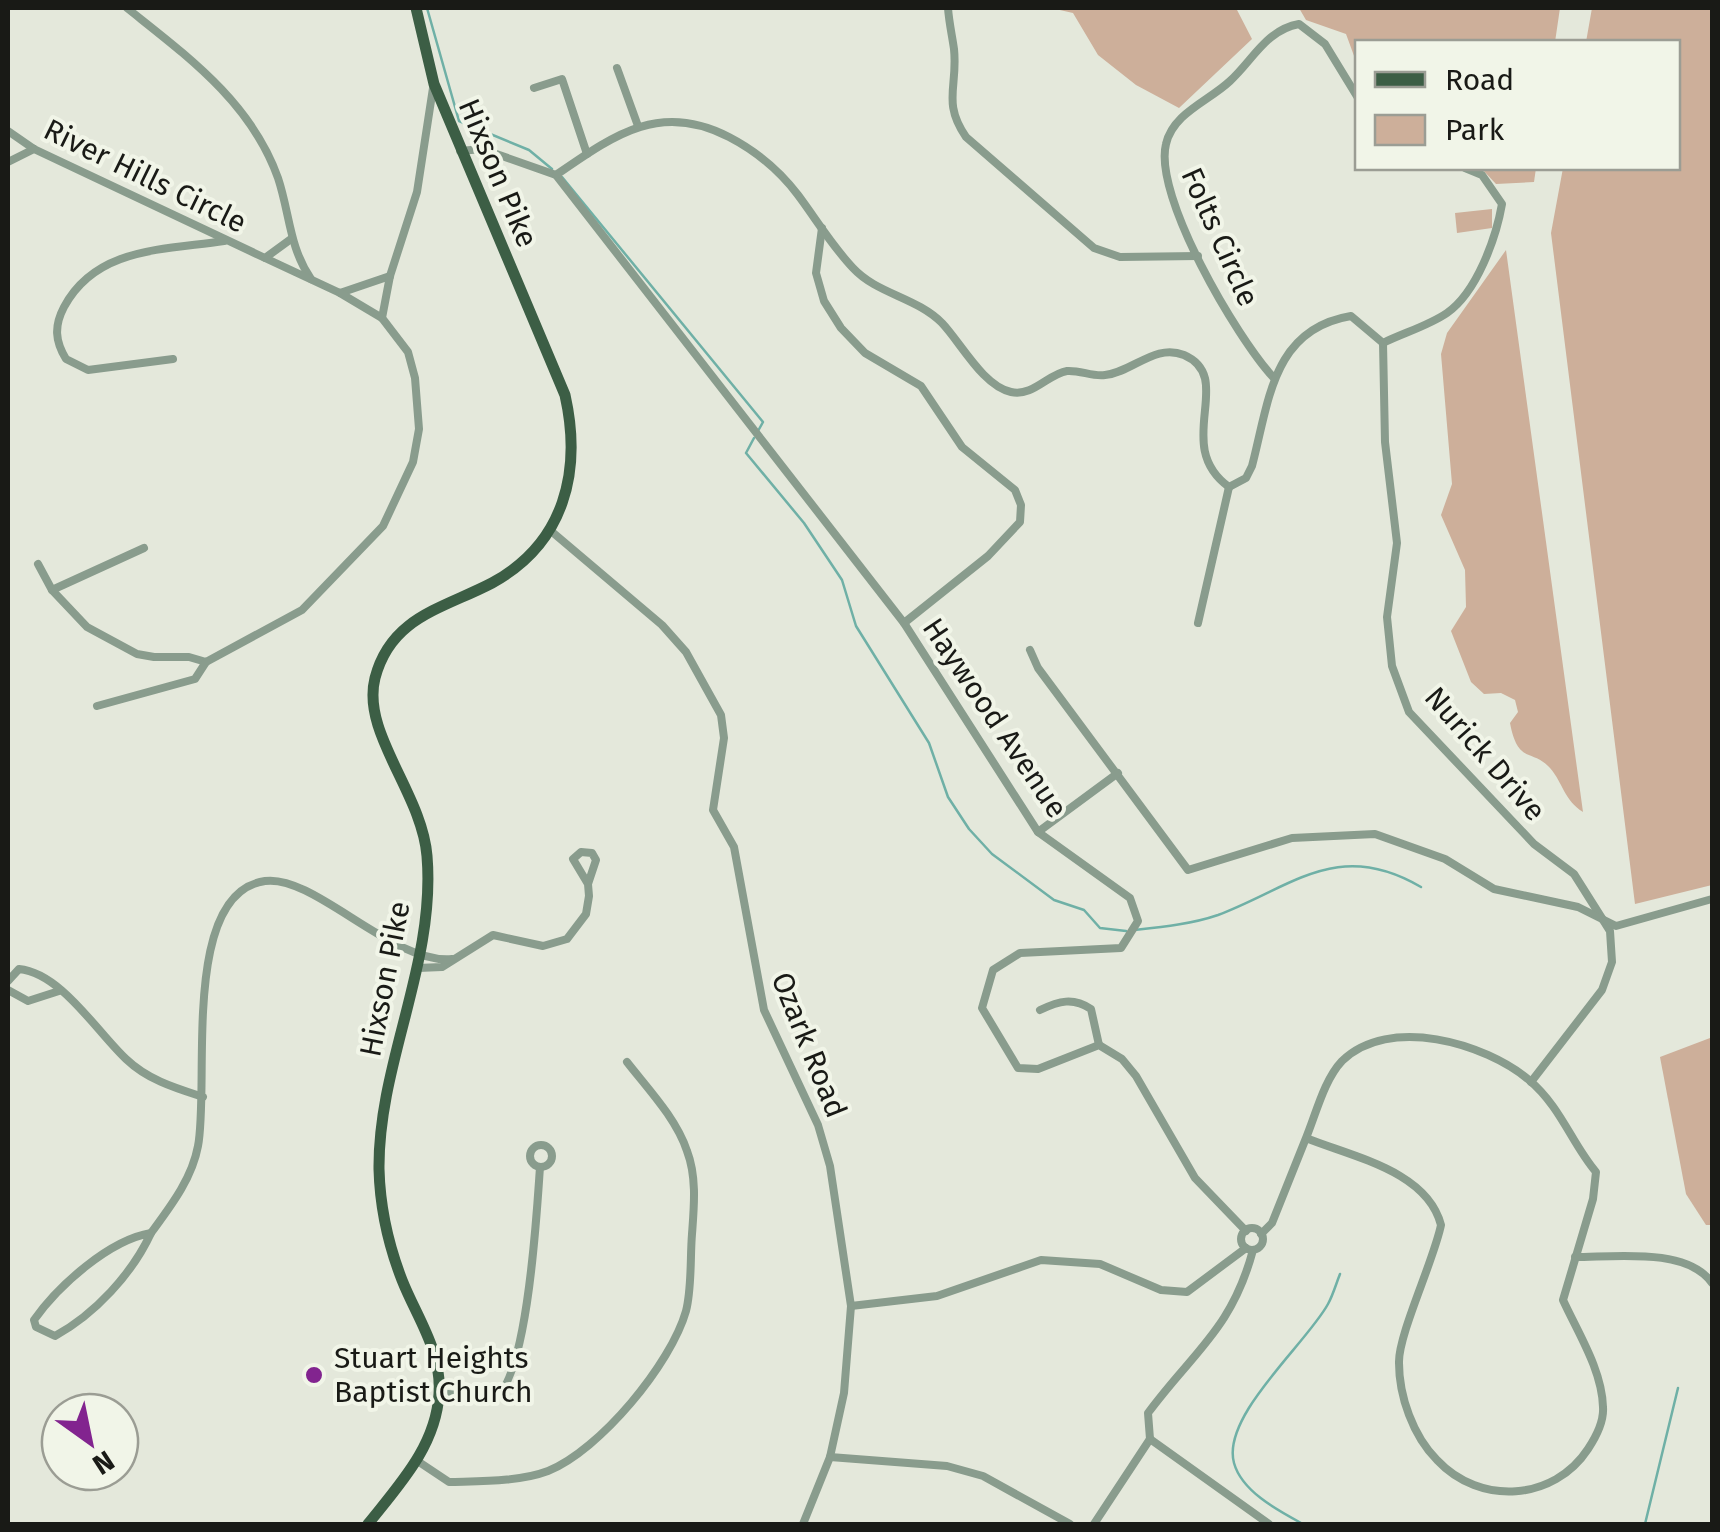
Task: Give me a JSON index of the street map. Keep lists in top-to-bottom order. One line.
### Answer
{"streets":{"main road":["Hixson Pike"],"street":["River Hills Circle","Folts Circle","Haywood Avenue","Nurick Drive","Ozark Road"]},"crossings":[["Hixson Pike","Ozark Road"]],"places":["Stuart Heights Baptist Church"],"legend":["Road","Park"],"north":"bottom right"}
